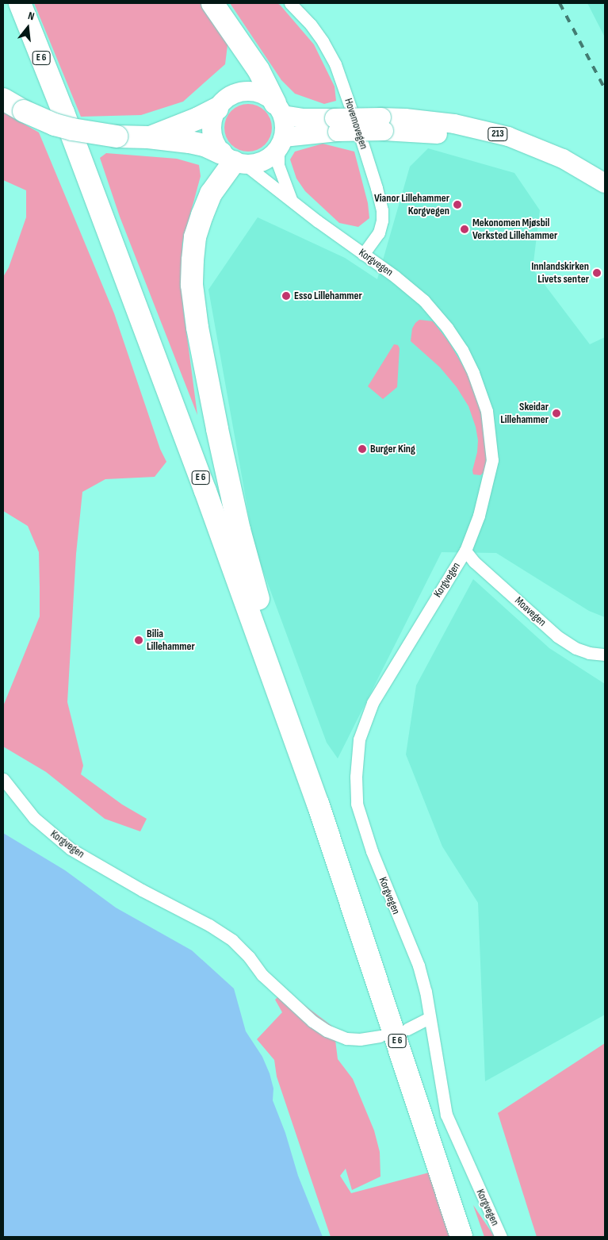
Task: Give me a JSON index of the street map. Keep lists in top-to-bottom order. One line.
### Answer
{"streets":{"highway":["E 6"],"main road":["213"],"street":["Hovemovegen","Korgvegen","Moavegen"]},"crossings":[["Hovemovegen","Korgvegen"],["213","Korgvegen"],["Korgvegen","Moavegen"]],"places":["Vianor Lillehammer Korgvegen","Mekonomen Mjøsbil Verksted Lillehammer","Innlandskirken Livets senter","Esso Lillehammer","Skeidar Lillehammer","Burger King","Bilia Lillehammer"],"north":"top"}
